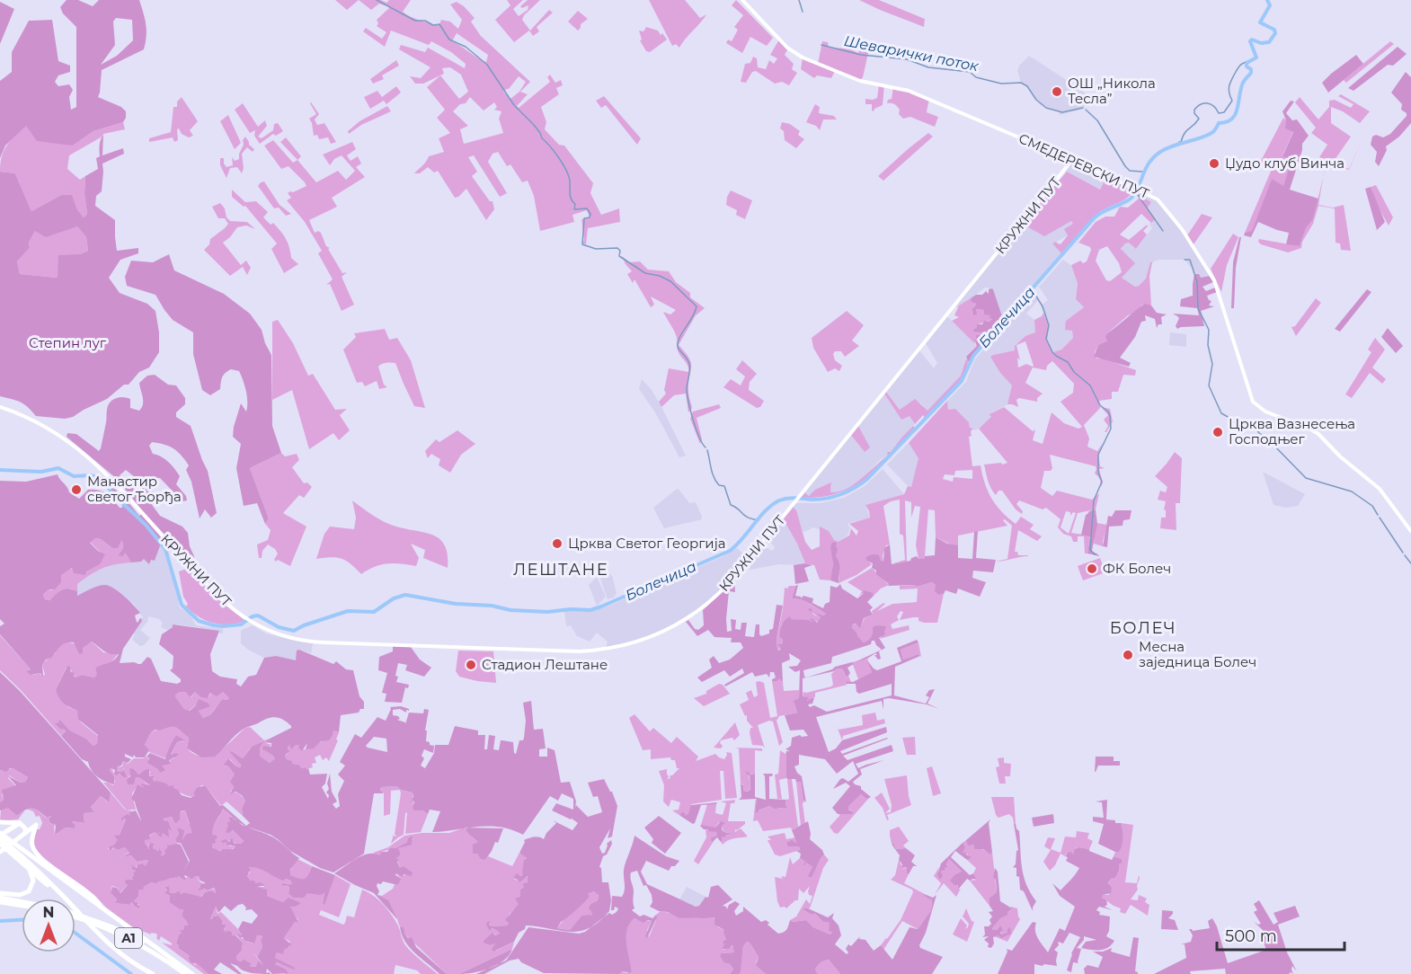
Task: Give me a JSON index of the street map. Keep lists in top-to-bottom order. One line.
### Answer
{"streets":{"highway":["A1"],"main road":["СМЕДЕРЕВСКИ ПУТ","КРУЖНИ ПУТ"]},"crossings":[["СМЕДЕРЕВСКИ ПУТ","КРУЖНИ ПУТ"]],"districts":["ЛЕШТАНЕ","БОЛЕЧ"],"water":["Шеварички поток","Болечица"],"parks":["Степин луг"],"places":["ОШ „Никола Тесла”","Џудо клуб Винча","Црква Вазнесења Господњег","Манастир светог Ђорђа","Црква Светог Георгија","ФК Болеч","Месна заједница Болеч","Стадион Лештане"],"scale_bar":"500 m","north":"top"}
